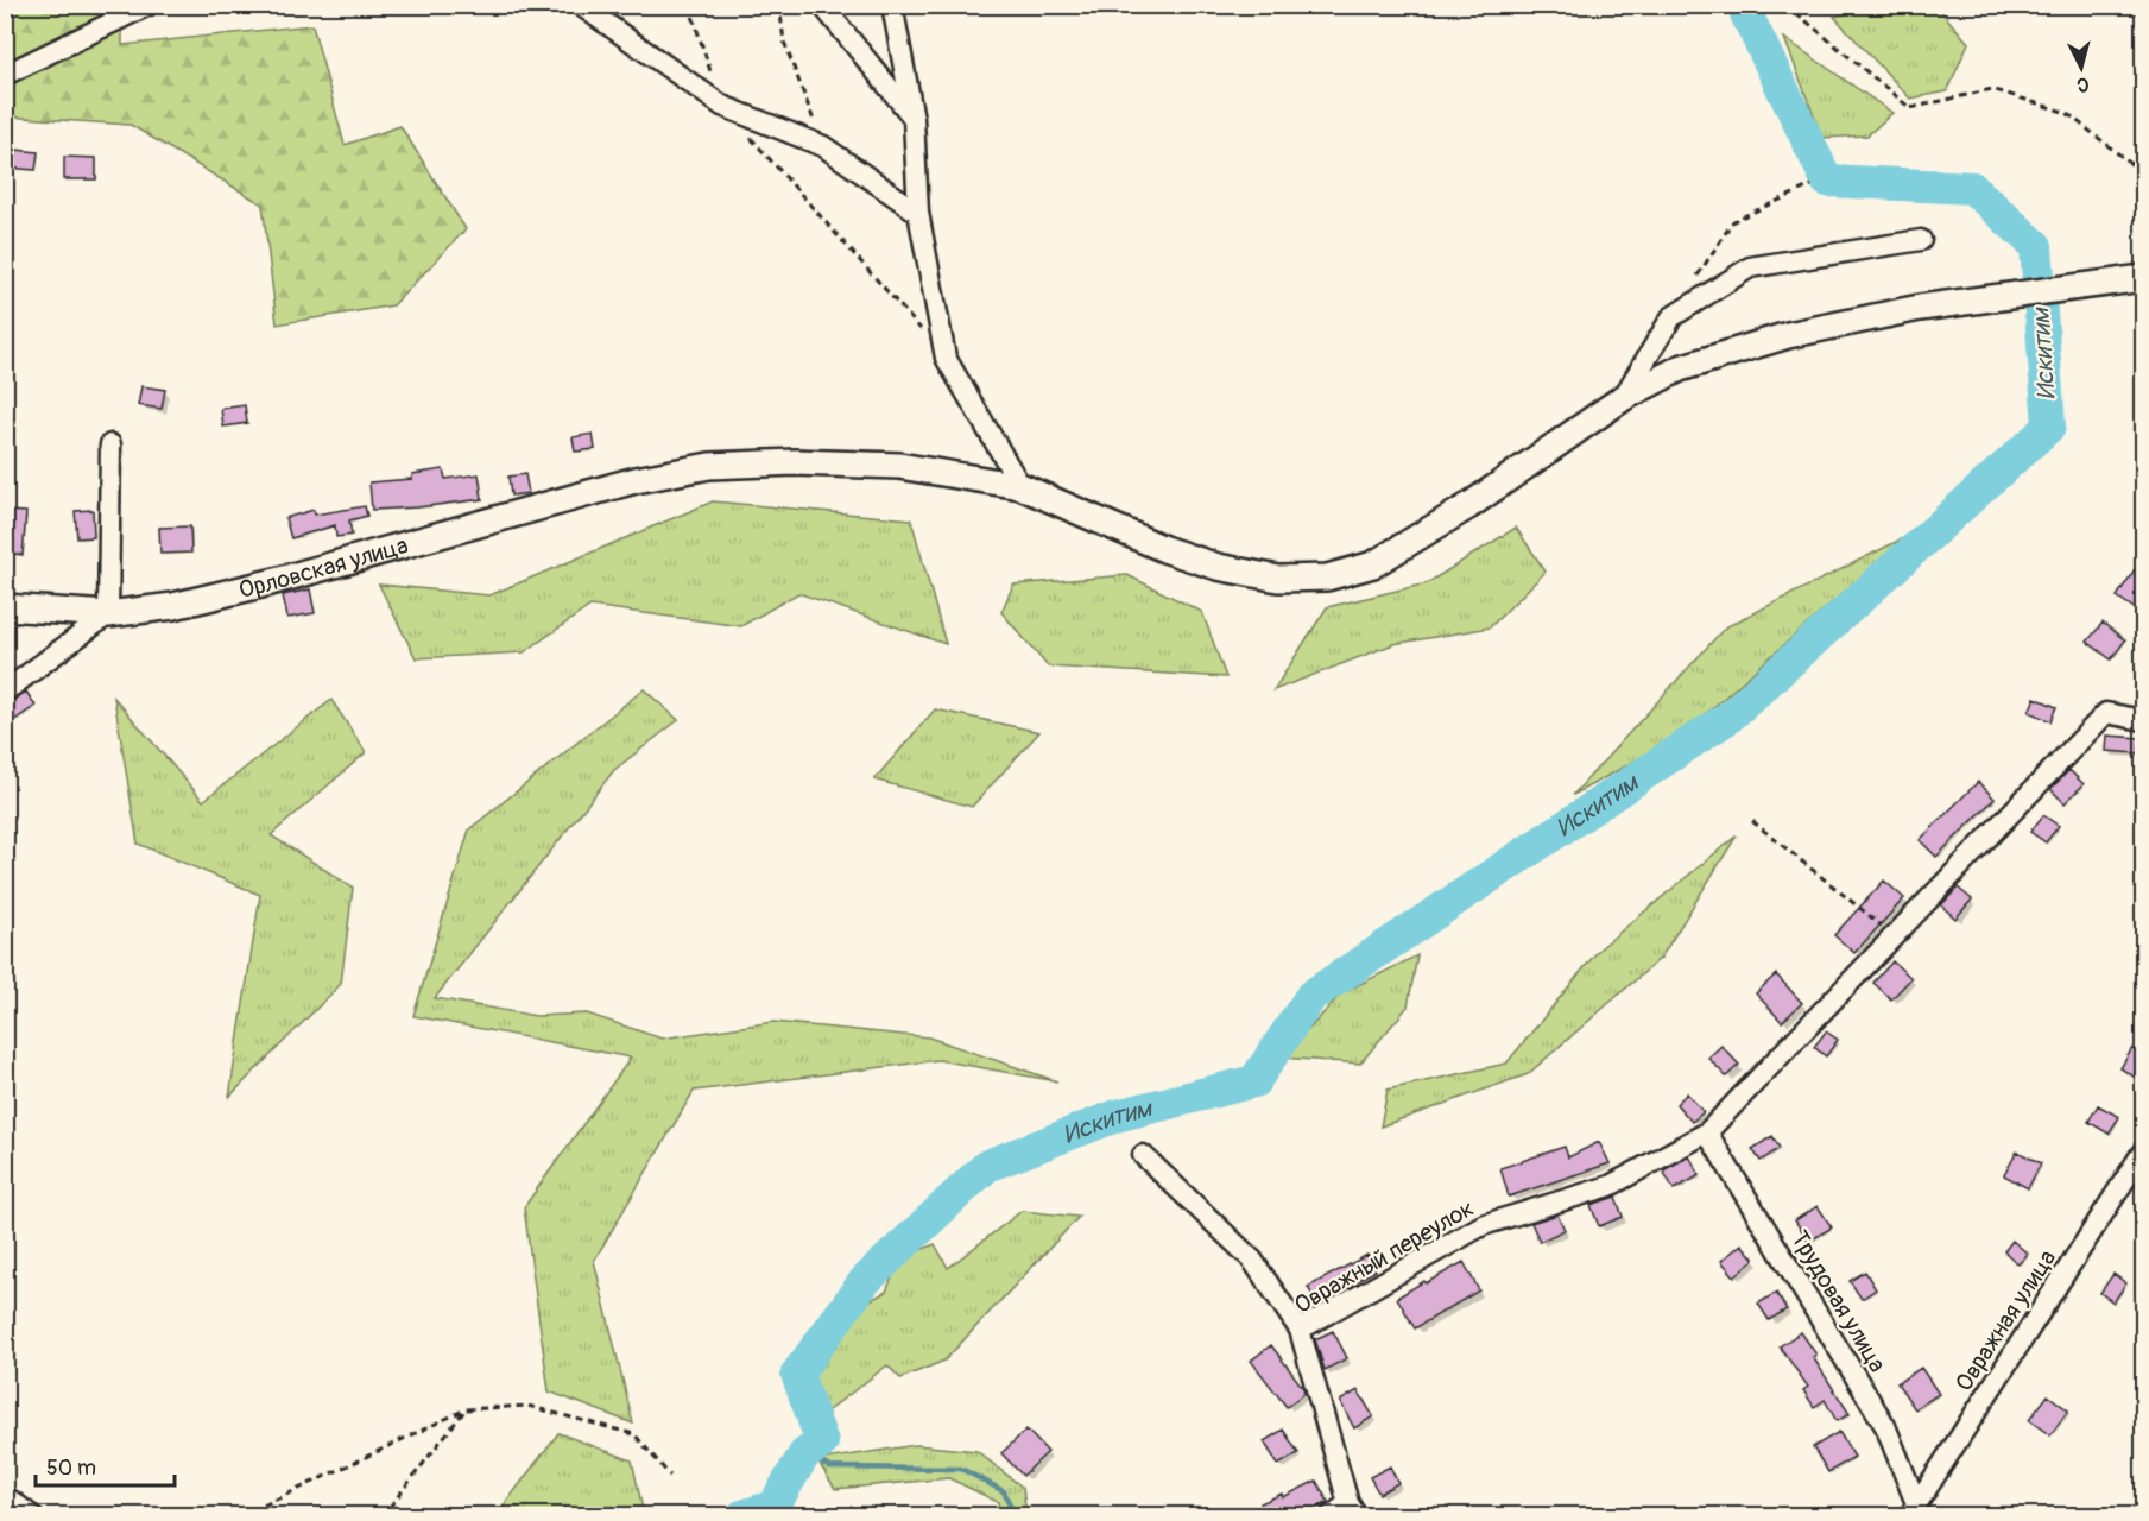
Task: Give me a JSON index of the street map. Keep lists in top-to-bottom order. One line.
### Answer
{"streets":{"main road":["Орловская улица"],"street":["Овражный переулок","Трудовая улица","Овражная улица"]},"crossings":[["Овражный переулок","Трудовая улица"],["Трудовая улица","Овражная улица"]],"water":["Искитим"],"scale_bar":"50 m","north":"bottom"}
